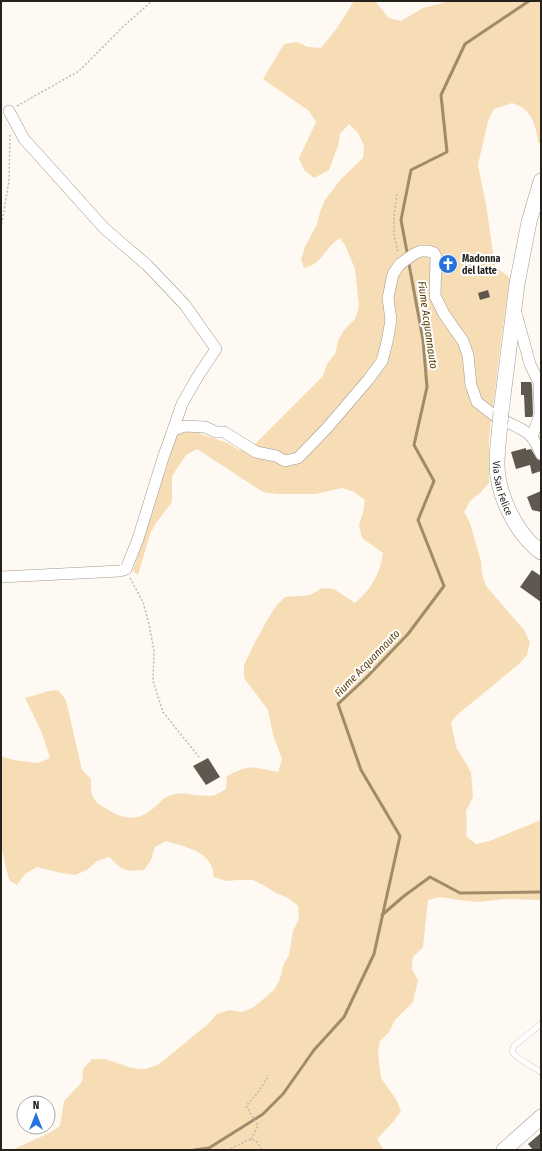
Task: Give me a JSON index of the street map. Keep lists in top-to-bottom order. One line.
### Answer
{"streets":{"street":["Via San Felice"]},"water":["Fiume Acquannauto"],"places":{"church":["Madonna del latte"]},"north":"top"}
